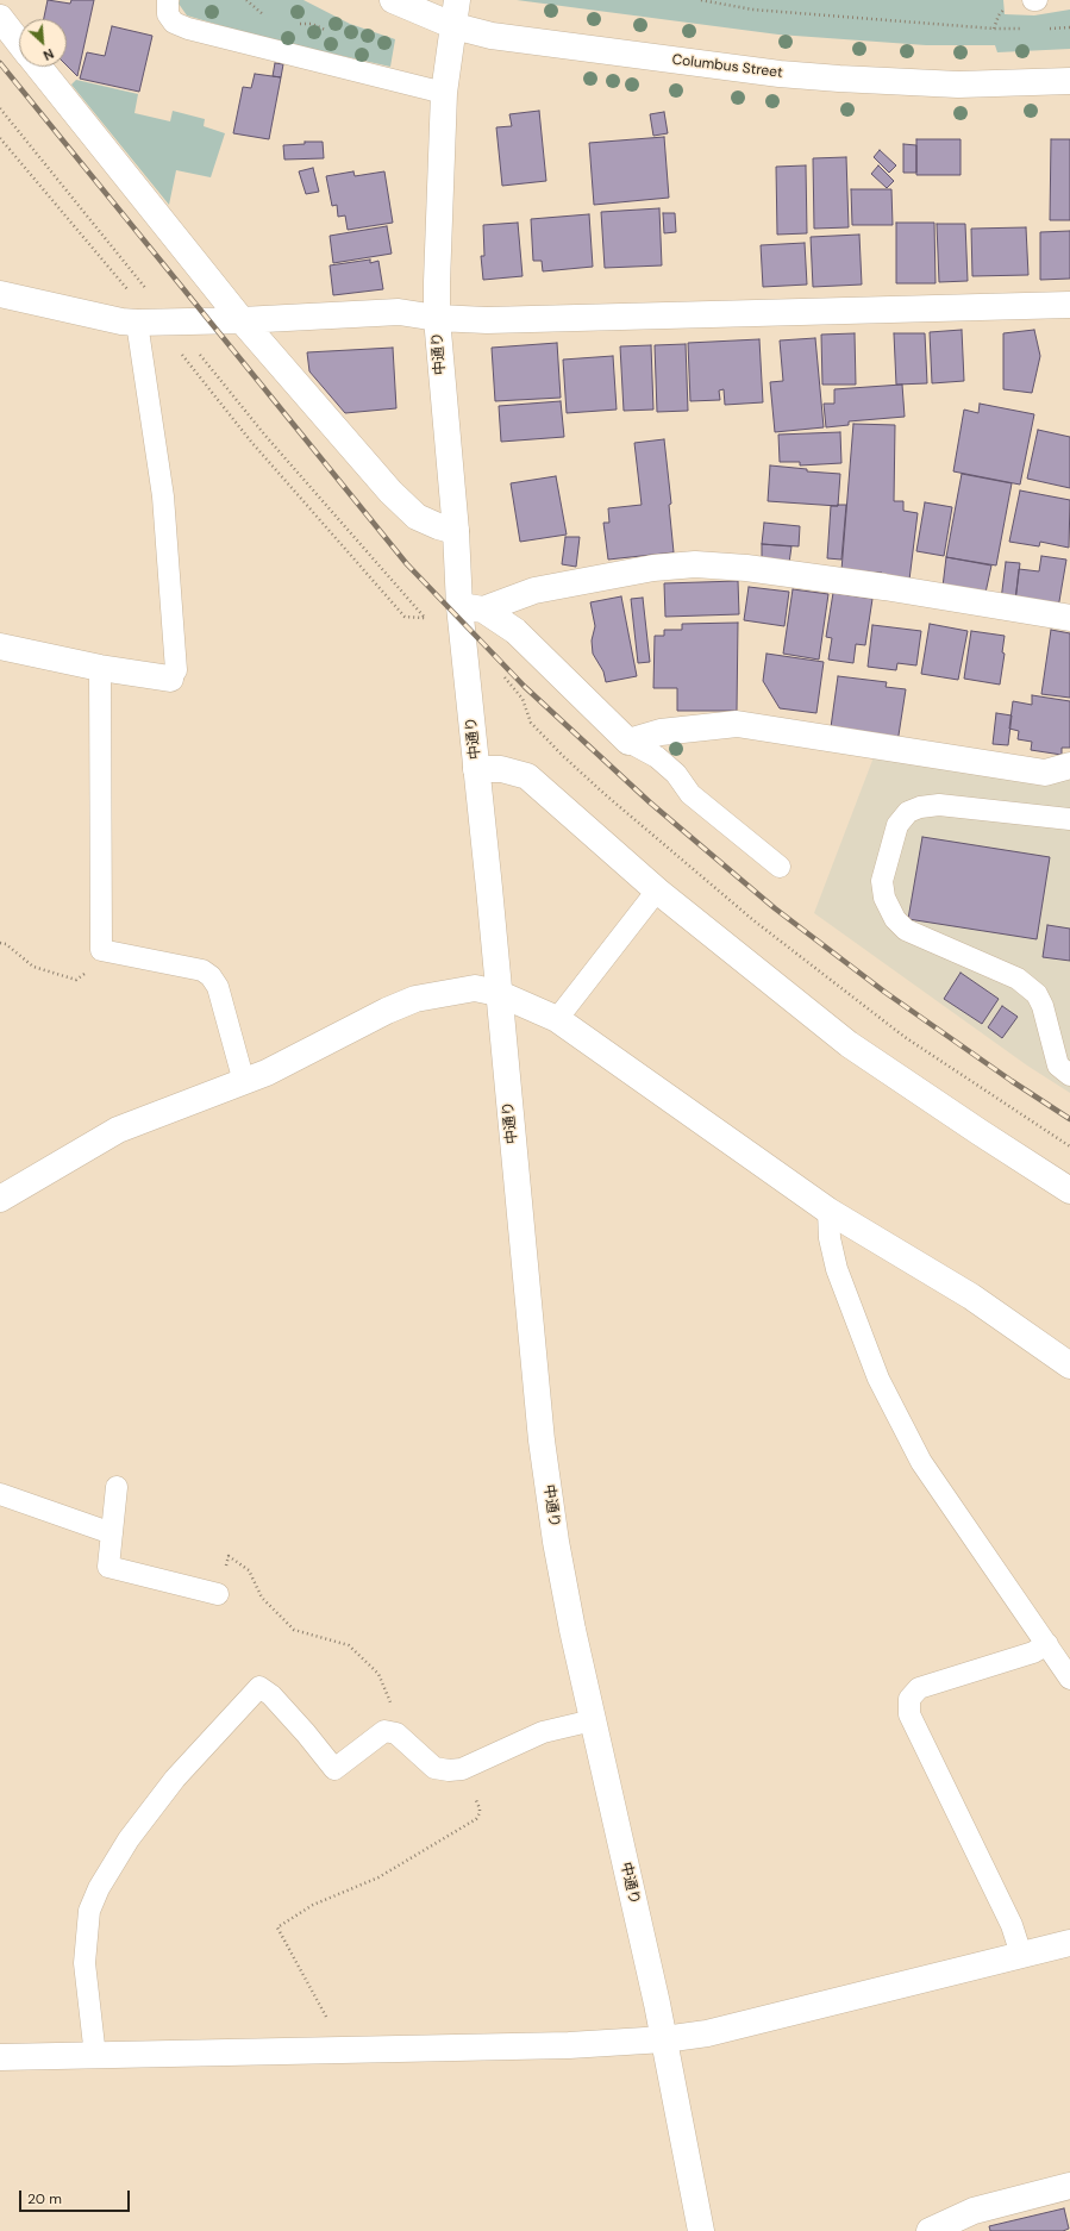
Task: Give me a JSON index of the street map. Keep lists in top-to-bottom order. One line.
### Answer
{"streets":{"street":["Columbus Street","中通り"]},"crossings":[["Columbus Street","中通り"]],"scale_bar":"20 m","north":"bottom right"}
